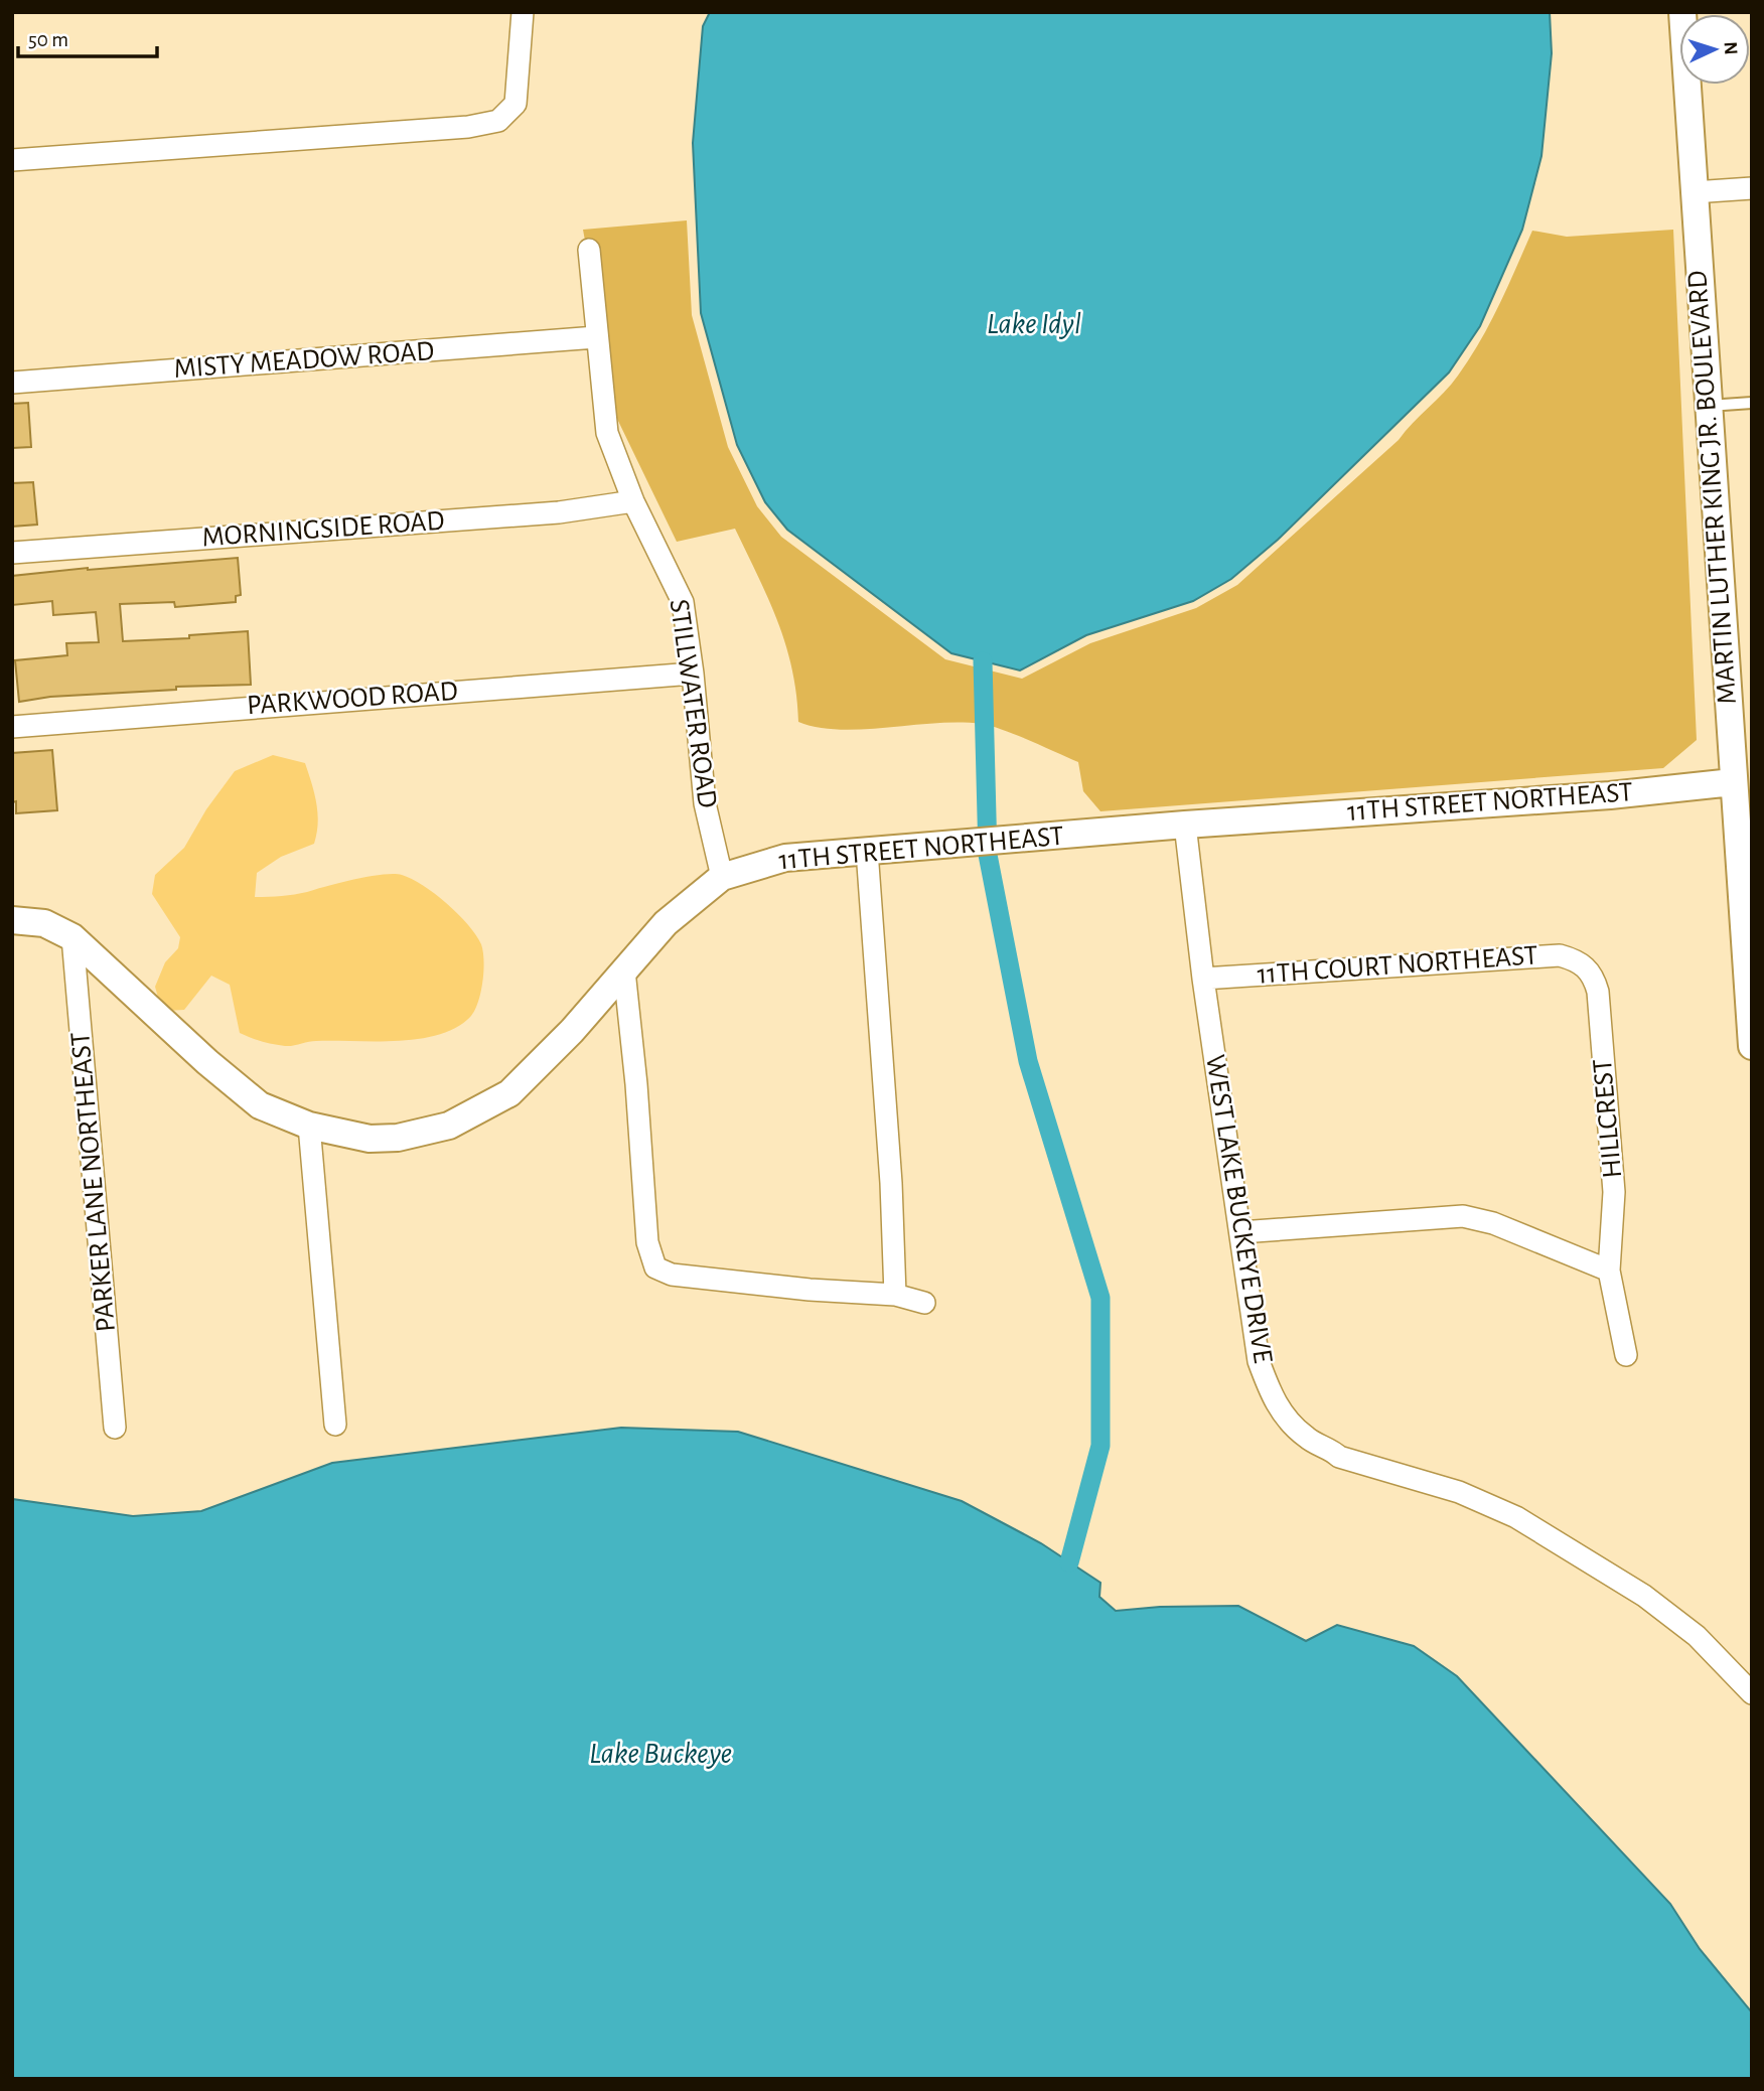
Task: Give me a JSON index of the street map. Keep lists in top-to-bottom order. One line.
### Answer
{"streets":{"street":["MISTY MEADOW ROAD","MARTIN LUTHER KING JR. BOULEVARD","MORNINGSIDE ROAD","PARKWOOD ROAD","STILLWATER ROAD","11TH STREET NORTHEAST","11TH COURT NORTHEAST","HILLCREST","PARKER LANE NORTHEAST","WEST LAKE BUCKEYE DRIVE"]},"crossings":[["MISTY MEADOW ROAD","STILLWATER ROAD"],["MARTIN LUTHER KING JR. BOULEVARD","11TH STREET NORTHEAST"],["MORNINGSIDE ROAD","STILLWATER ROAD"],["PARKWOOD ROAD","STILLWATER ROAD"],["STILLWATER ROAD","11TH STREET NORTHEAST"],["11TH STREET NORTHEAST","PARKER LANE NORTHEAST"],["11TH STREET NORTHEAST","WEST LAKE BUCKEYE DRIVE"],["11TH COURT NORTHEAST","HILLCREST"],["11TH COURT NORTHEAST","WEST LAKE BUCKEYE DRIVE"]],"water":["Lake Idyl","Lake Buckeye"],"scale_bar":"50 m","north":"right"}
